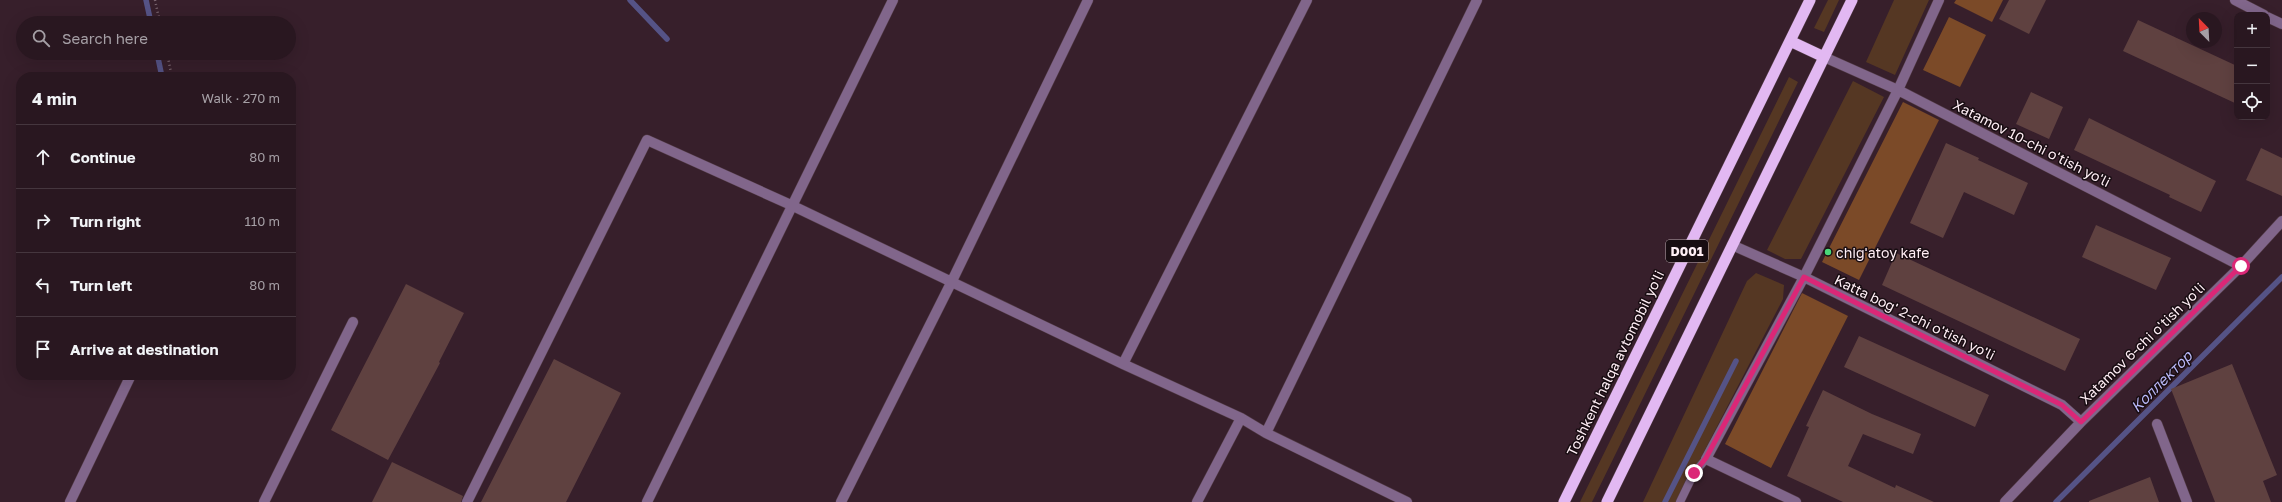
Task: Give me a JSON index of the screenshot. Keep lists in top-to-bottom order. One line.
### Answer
{"streets":{"highway":["D001","Toshkent halqa avtomobil yo'li"],"street":["Xatamov 10-chi o'tish yo'li","Katta bog' 2-chi o'tish yo'li","Xatamov 6-chi o'tish yo'li"]},"crossings":[["Xatamov 10-chi o'tish yo'li","D001"],["Xatamov 10-chi o'tish yo'li","Xatamov 6-chi o'tish yo'li"],["D001","Katta bog' 2-chi o'tish yo'li"],["Katta bog' 2-chi o'tish yo'li","Xatamov 6-chi o'tish yo'li"]],"water":["Коллектор"],"places":["chig'atoy kafe"],"north":"top left","page":{"map_buttons":["+","−"],"search":"Search here","heading":["4 min","Walk · 270 m"],"list":[["Continue","80 m"],["Turn right","110 m"],["Turn left","80 m"],"Arrive at destination"]}}
